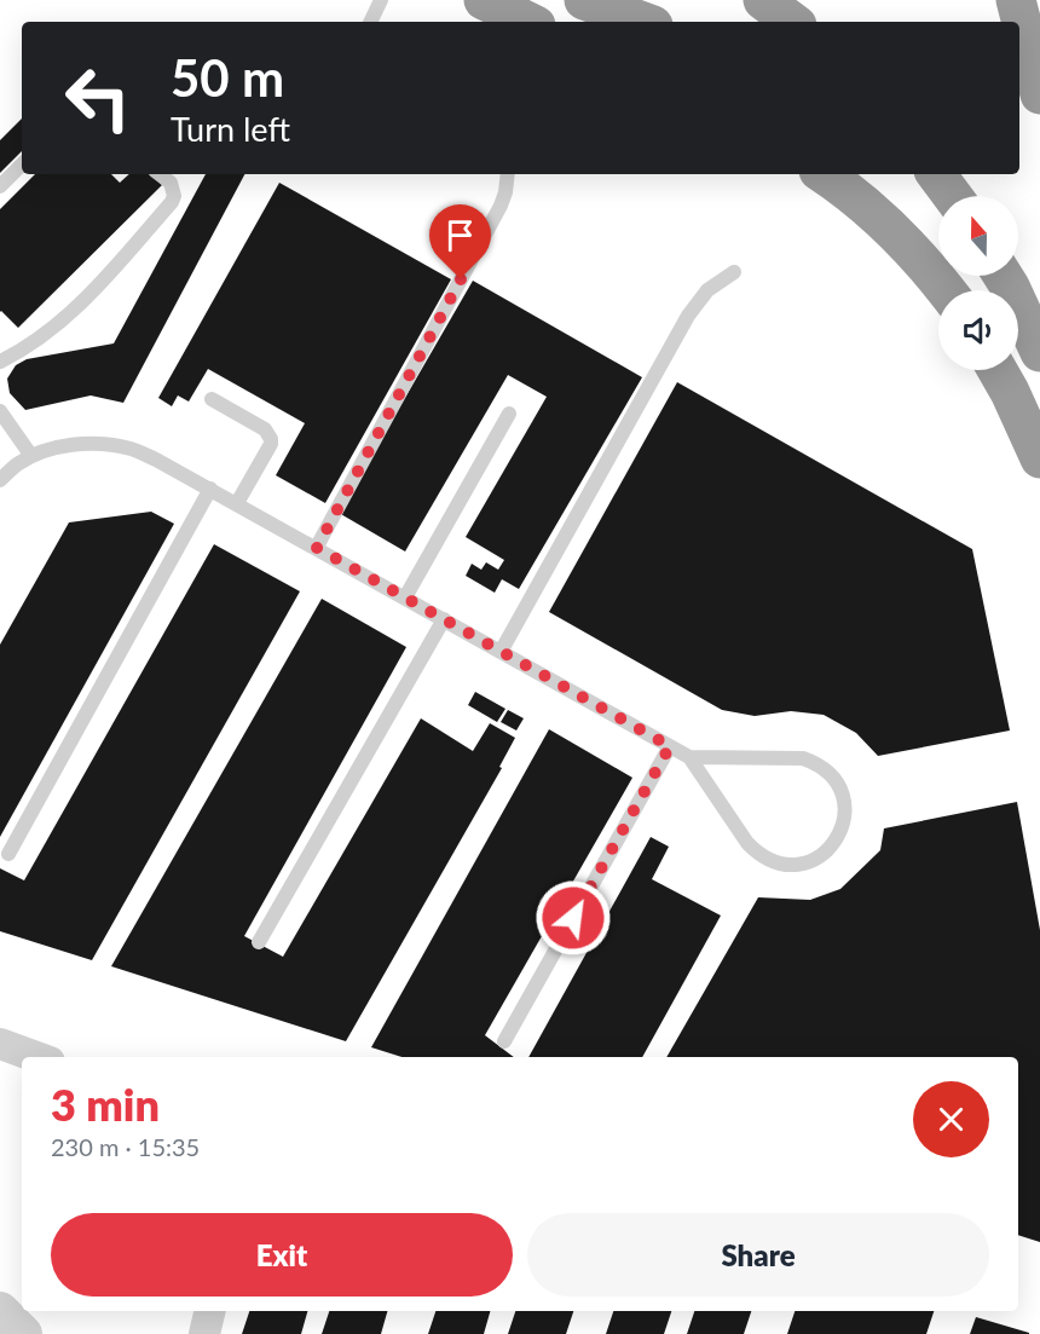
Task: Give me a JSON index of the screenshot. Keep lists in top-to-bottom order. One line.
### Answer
{"north":"top","page":{"turn":["50 m","Turn left"],"heading":["3 min","230 m · 15:35"],"buttons":["Exit","Share"]}}
